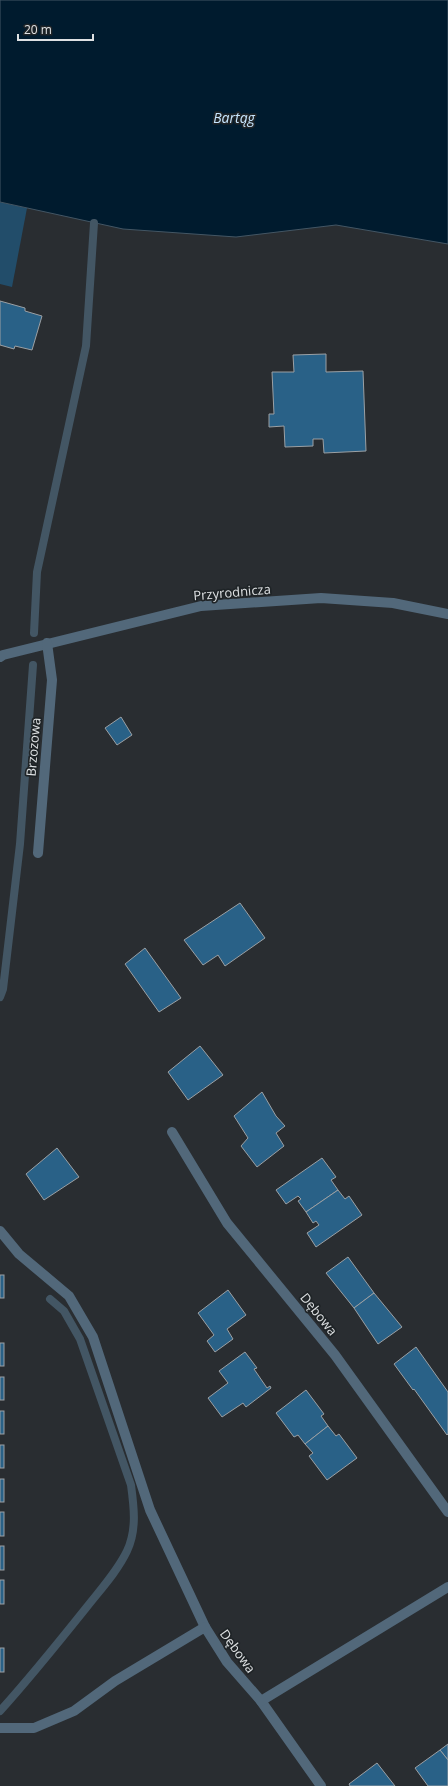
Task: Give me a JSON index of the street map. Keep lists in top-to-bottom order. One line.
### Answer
{"streets":{"street":["Przyrodnicza","Brzozowa","Dębowa"]},"crossings":[["Przyrodnicza","Brzozowa"]],"water":["Bartąg"],"scale_bar":"20 m"}
